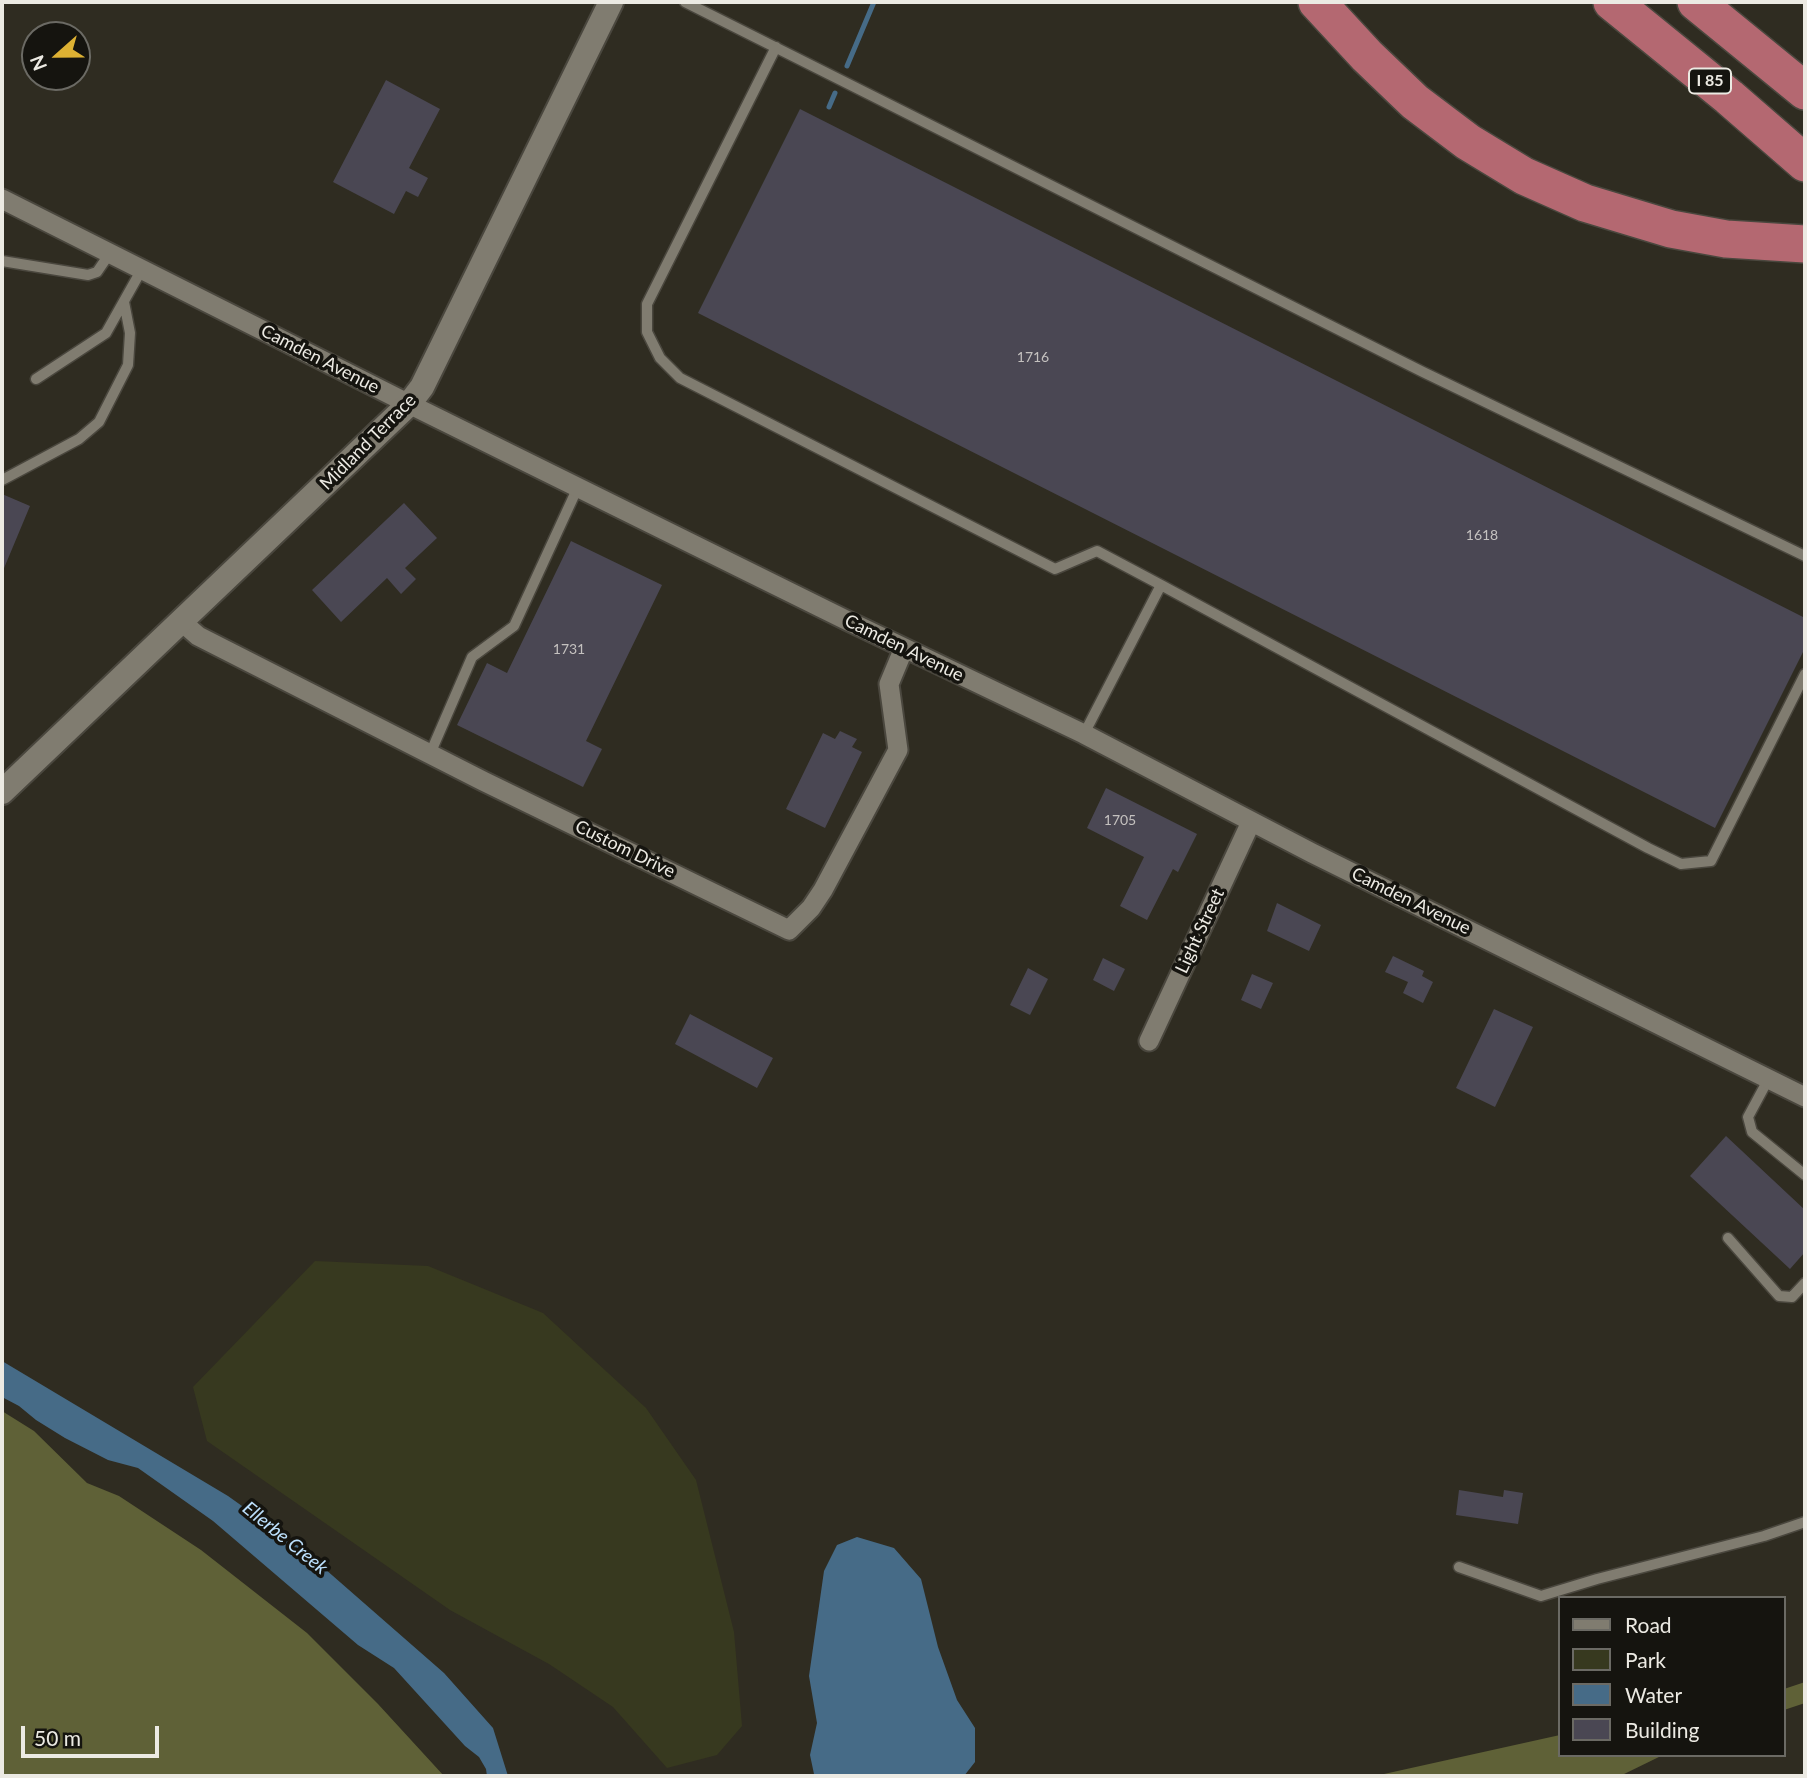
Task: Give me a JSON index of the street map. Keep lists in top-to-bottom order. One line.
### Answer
{"streets":{"highway":["I 85"],"street":["Camden Avenue","Midland Terrace","Custom Drive","Light Street"]},"crossings":[["Camden Avenue","Midland Terrace"],["Camden Avenue","Custom Drive"],["Camden Avenue","Light Street"],["Midland Terrace","Custom Drive"]],"water":["Ellerbe Creek"],"house_numbers":["1716","1618","1731","1705"],"legend":["Road","Park","Water","Building"],"scale_bar":"50 m","north":"left"}
